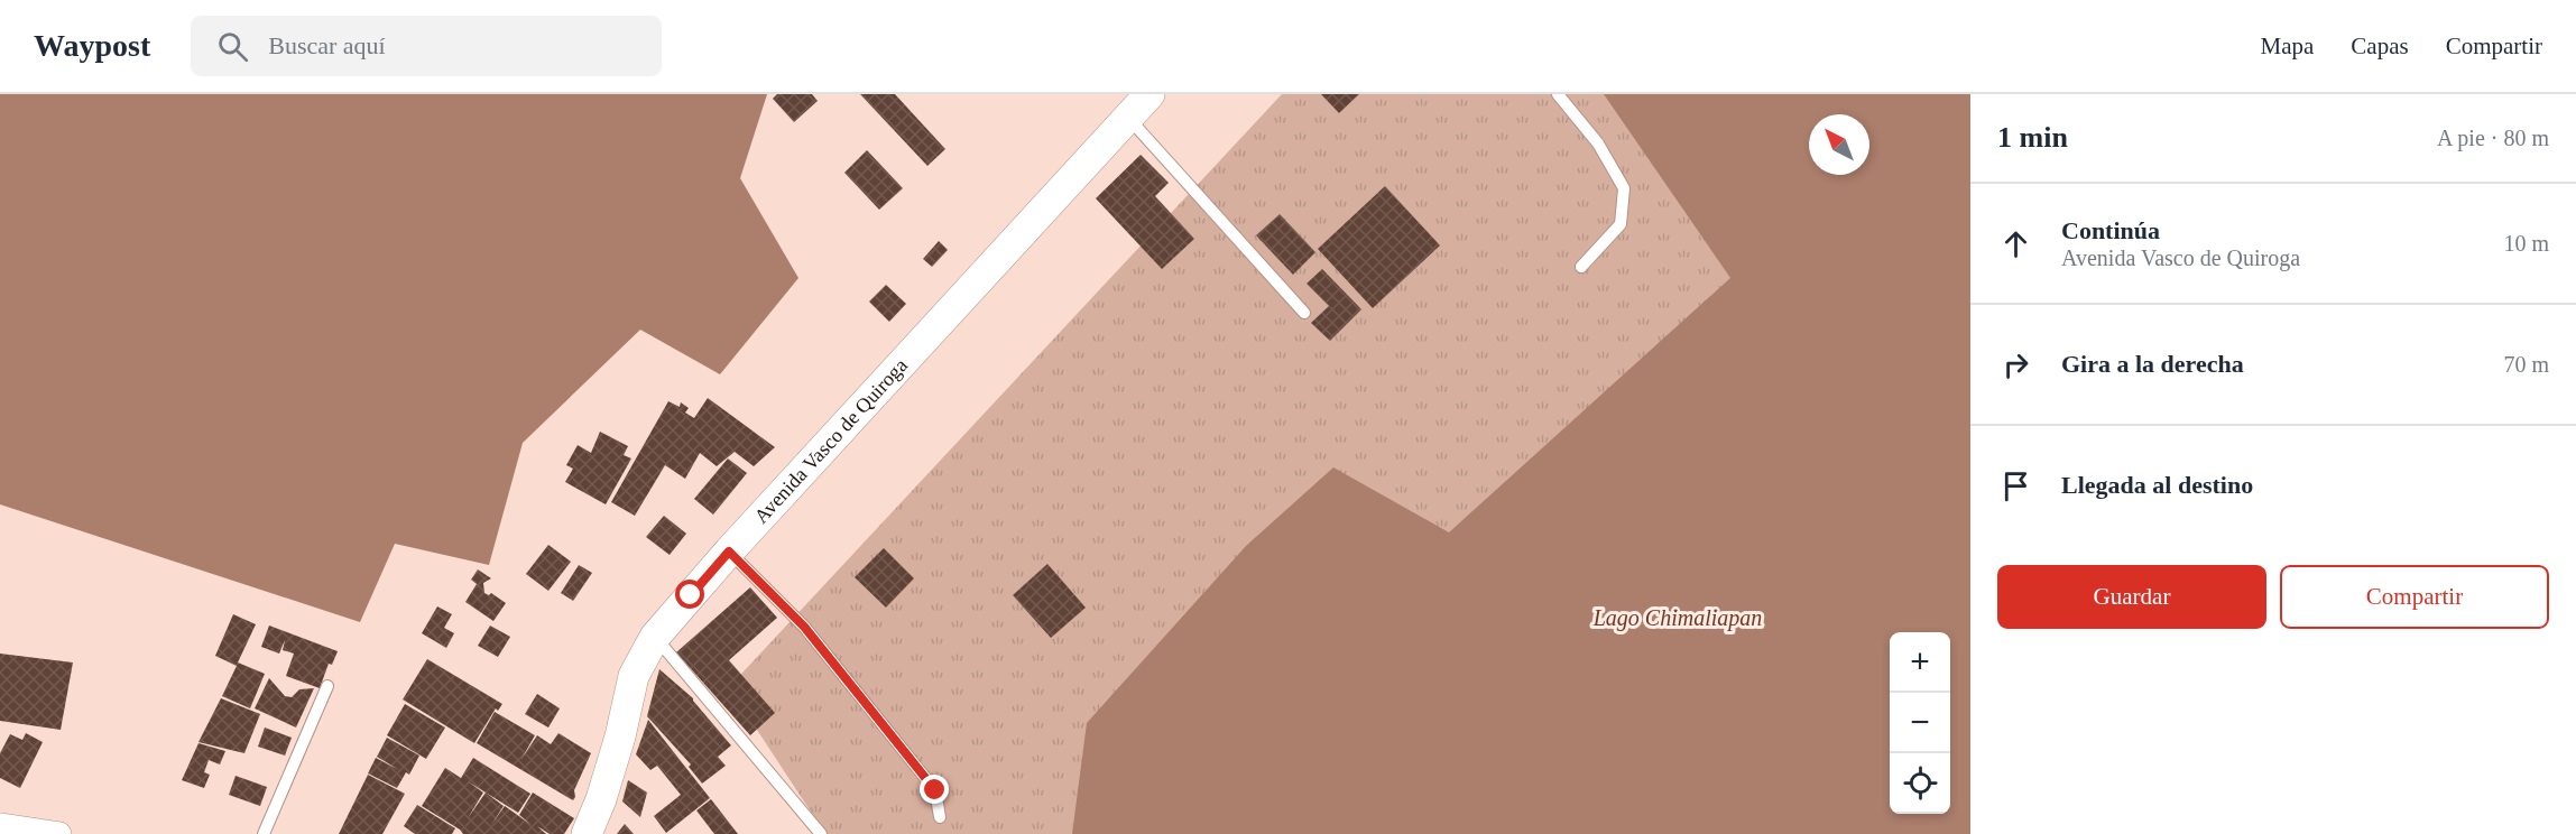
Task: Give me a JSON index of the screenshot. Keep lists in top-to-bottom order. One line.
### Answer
{"streets":{"street":["Avenida Vasco de Quiroga"]},"water":["Lago Chimaliapan"],"north":"top left","page":{"header":"Waypost","search":"Buscar aquí","nav":["Mapa","Capas","Compartir"],"heading":["1 min","A pie · 80 m"],"list":[["Continúa","Avenida Vasco de Quiroga","10 m"],["Gira a la derecha","70 m"],"Llegada al destino"],"buttons":["Guardar","Compartir"],"map_buttons":["+","−"]}}
